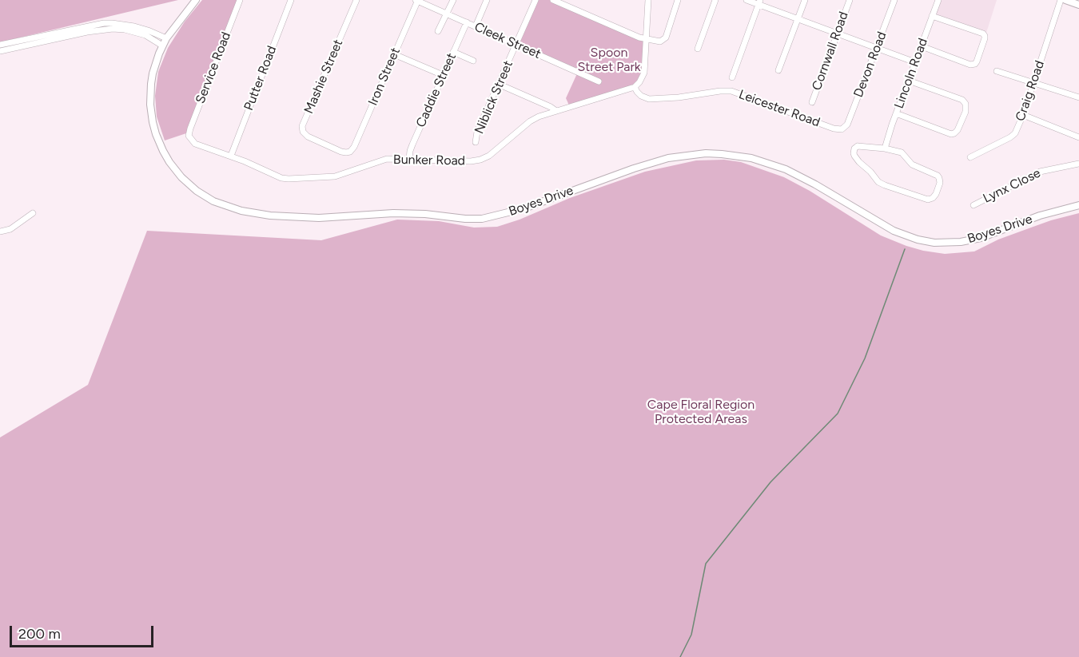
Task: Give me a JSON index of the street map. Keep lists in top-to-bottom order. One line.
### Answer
{"streets":{"main road":["Boyes Drive"],"street":["Cleek Street","Cornwall Road","Devon Road","Service Road","Lincoln Road","Mashie Street","Iron Street","Putter Road","Caddie Street","Craig Road","Niblick Street","Leicester Road","Bunker Road","Lynx Close"]},"crossings":[["Cleek Street","Iron Street"],["Cleek Street","Caddie Street"],["Cleek Street","Niblick Street"],["Devon Road","Leicester Road"],["Service Road","Bunker Road"],["Mashie Street","Iron Street"],["Putter Road","Bunker Road"],["Caddie Street","Bunker Road"],["Leicester Road","Bunker Road"]],"parks":["Spoon Street Park","Cape Floral Region Protected Areas"],"scale_bar":"200 m"}
